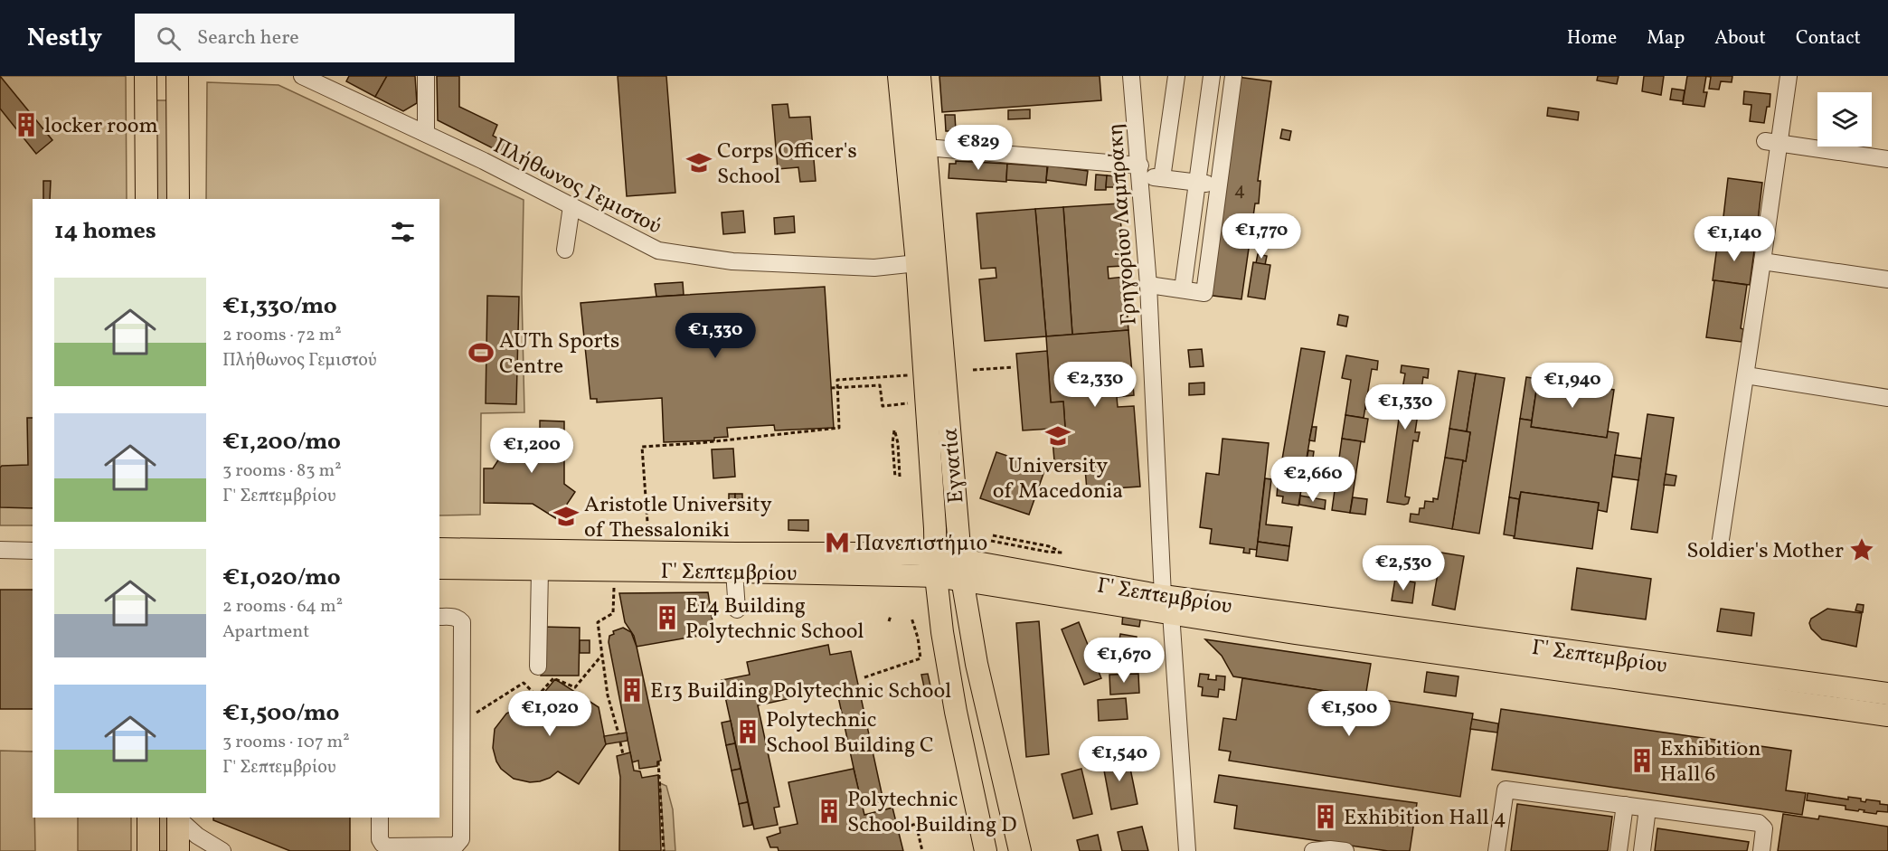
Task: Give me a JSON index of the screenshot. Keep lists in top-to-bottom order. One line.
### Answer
{"streets":{"main road":["Εγνατία","Γ' Σεπτεμβρίου"],"street":["Πλήθωνος Γεμιστού","Γρηγορίου Λαμπράκη"]},"crossings":[["Πλήθωνος Γεμιστού","Εγνατία"],["Γρηγορίου Λαμπράκη","Γ' Σεπτεμβρίου"],["Εγνατία","Γ' Σεπτεμβρίου"]],"places":{"building":["locker room","E14 Building Polytechnic School","E13 Building Polytechnic School","Polytechnic School Building C","Exhibition Hall 6","Polytechnic School Building D","Exhibition Hall 4"],"school or university":["Corps Officer's School","University of Macedonia","Aristotle University of Thessaloniki"],"sports":["AUTh Sports Centre"],"metro station":["Πανεπιστήμιο"],"place":["Soldier's Mother"]},"house_numbers":["4"],"page":{"header":"Nestly","search":"Search here","nav":["Home","Map","About","Contact"],"price":["€829","€1,770","€1,140","€1,330","€2,330","€1,940","€1,330","€1,200","€2,660","€2,530","€1,670","€1,020","€1,500","€1,540"],"heading":"14 homes","list":[{"name":"€1,330/mo","note":"2 rooms · 72 m² · Πλήθωνος Γεμιστού"},{"name":"€1,200/mo","note":"3 rooms · 83 m² · Γ' Σεπτεμβρίου"},{"name":"€1,020/mo","note":"2 rooms · 64 m² · Apartment"},{"name":"€1,500/mo","note":"3 rooms · 107 m² · Γ' Σεπτεμβρίου"}]}}
